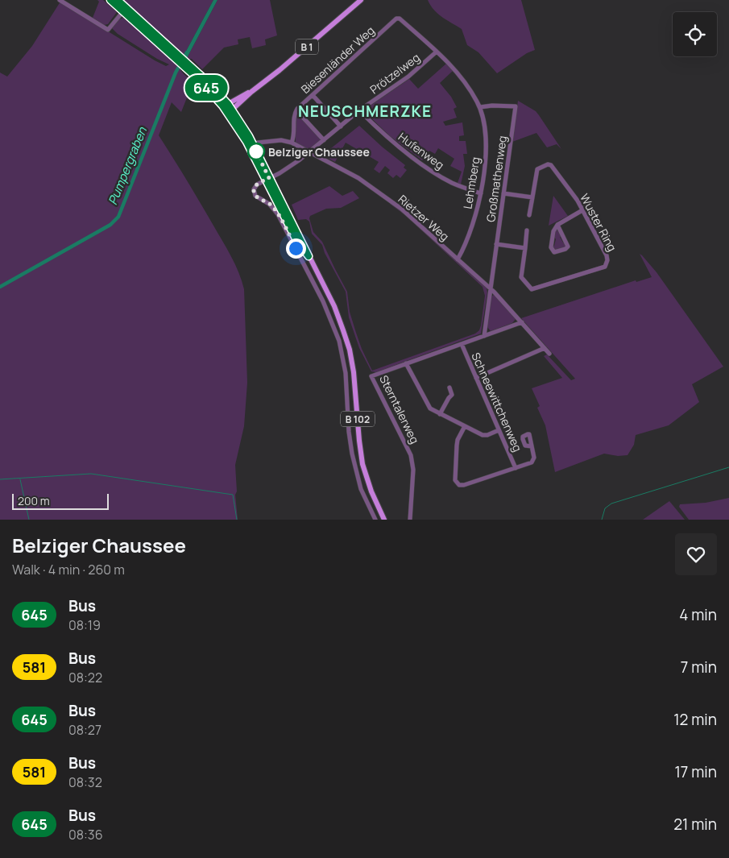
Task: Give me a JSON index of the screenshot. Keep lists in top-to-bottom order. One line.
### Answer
{"streets":{"main road":["B 1","B 102"],"street":["Biesenländer Weg","Prötzelweg","Hufenweg","Großmathenweg","Lehmberg","Rietzer Weg","Wuster Ring","Schneewittchenweg","Sterntalerweg"]},"crossings":[["B 1","B 102"],["Biesenländer Weg","Lehmberg"],["Prötzelweg","Hufenweg"],["Prötzelweg","Lehmberg"],["Prötzelweg","Rietzer Weg"],["Prötzelweg","B 102"],["Hufenweg","Lehmberg"],["Großmathenweg","Lehmberg"],["Großmathenweg","Rietzer Weg"],["Lehmberg","Rietzer Weg"],["Rietzer Weg","Sterntalerweg"],["Schneewittchenweg","Sterntalerweg"]],"districts":["NEUSCHMERZKE"],"water":["Pumpergraben"],"places":["Belziger Chaussee"],"lines":["bus line 645"],"scale_bar":"200 m","page":{"on_map":"645","scale":"200 m","heading":["Belziger Chaussee","Walk · 4 min · 260 m"],"list":[{"mark":"645","name":"Bus","note":"08:19","value":"4 min"},{"mark":"581","name":"Bus","note":"08:22","value":"7 min"},{"mark":"645","name":"Bus","note":"08:27","value":"12 min"},{"mark":"581","name":"Bus","note":"08:32","value":"17 min"},{"mark":"645","name":"Bus","note":"08:36","value":"21 min"}]}}
